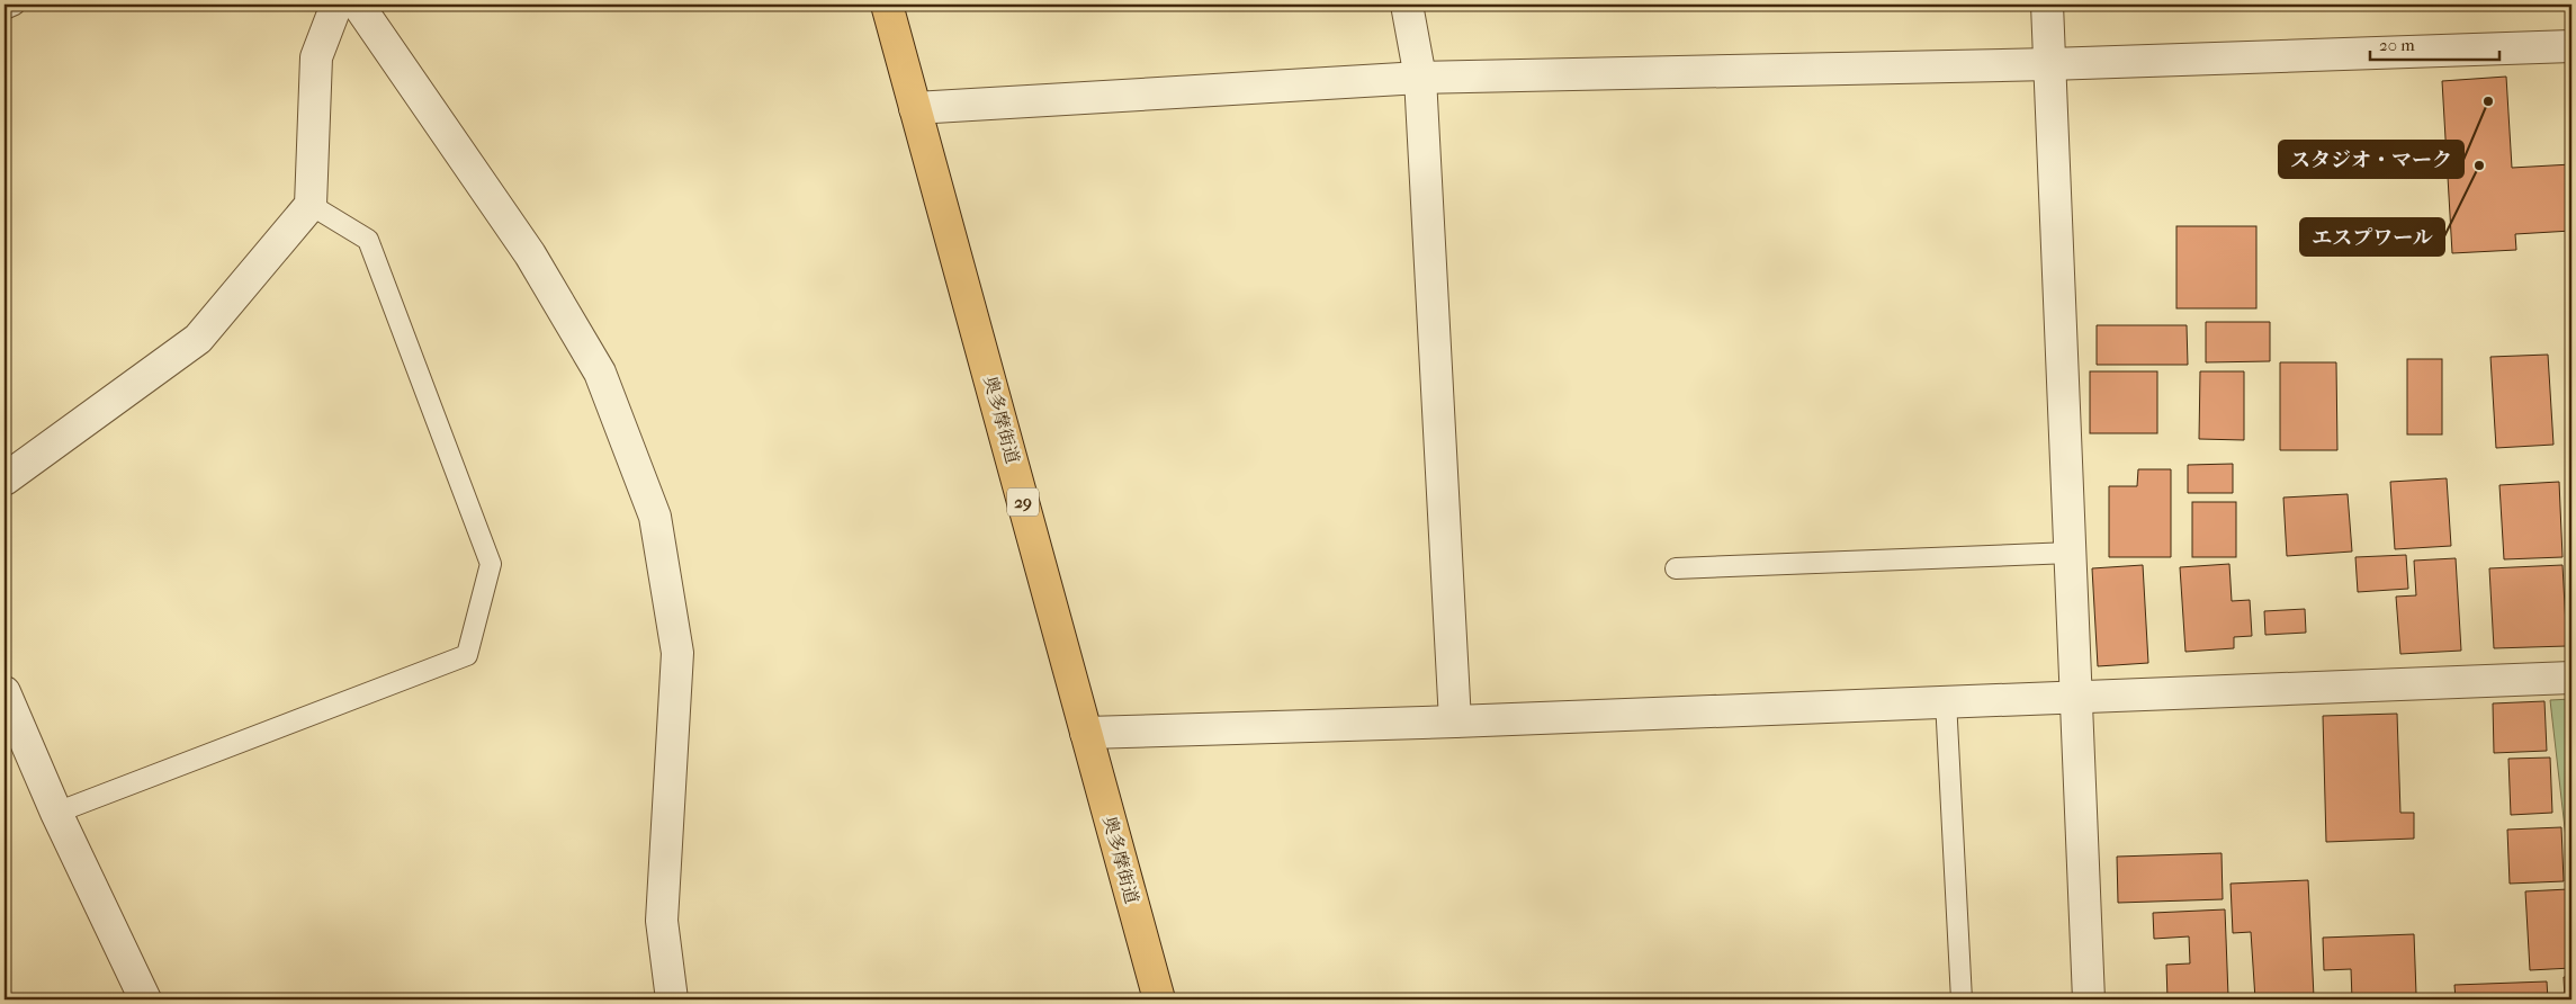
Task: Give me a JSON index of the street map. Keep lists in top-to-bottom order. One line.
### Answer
{"streets":{"main road":["奥多摩街道","29"]},"places":["スタジオ・マーク","エスプワール"],"scale_bar":"20 m"}
